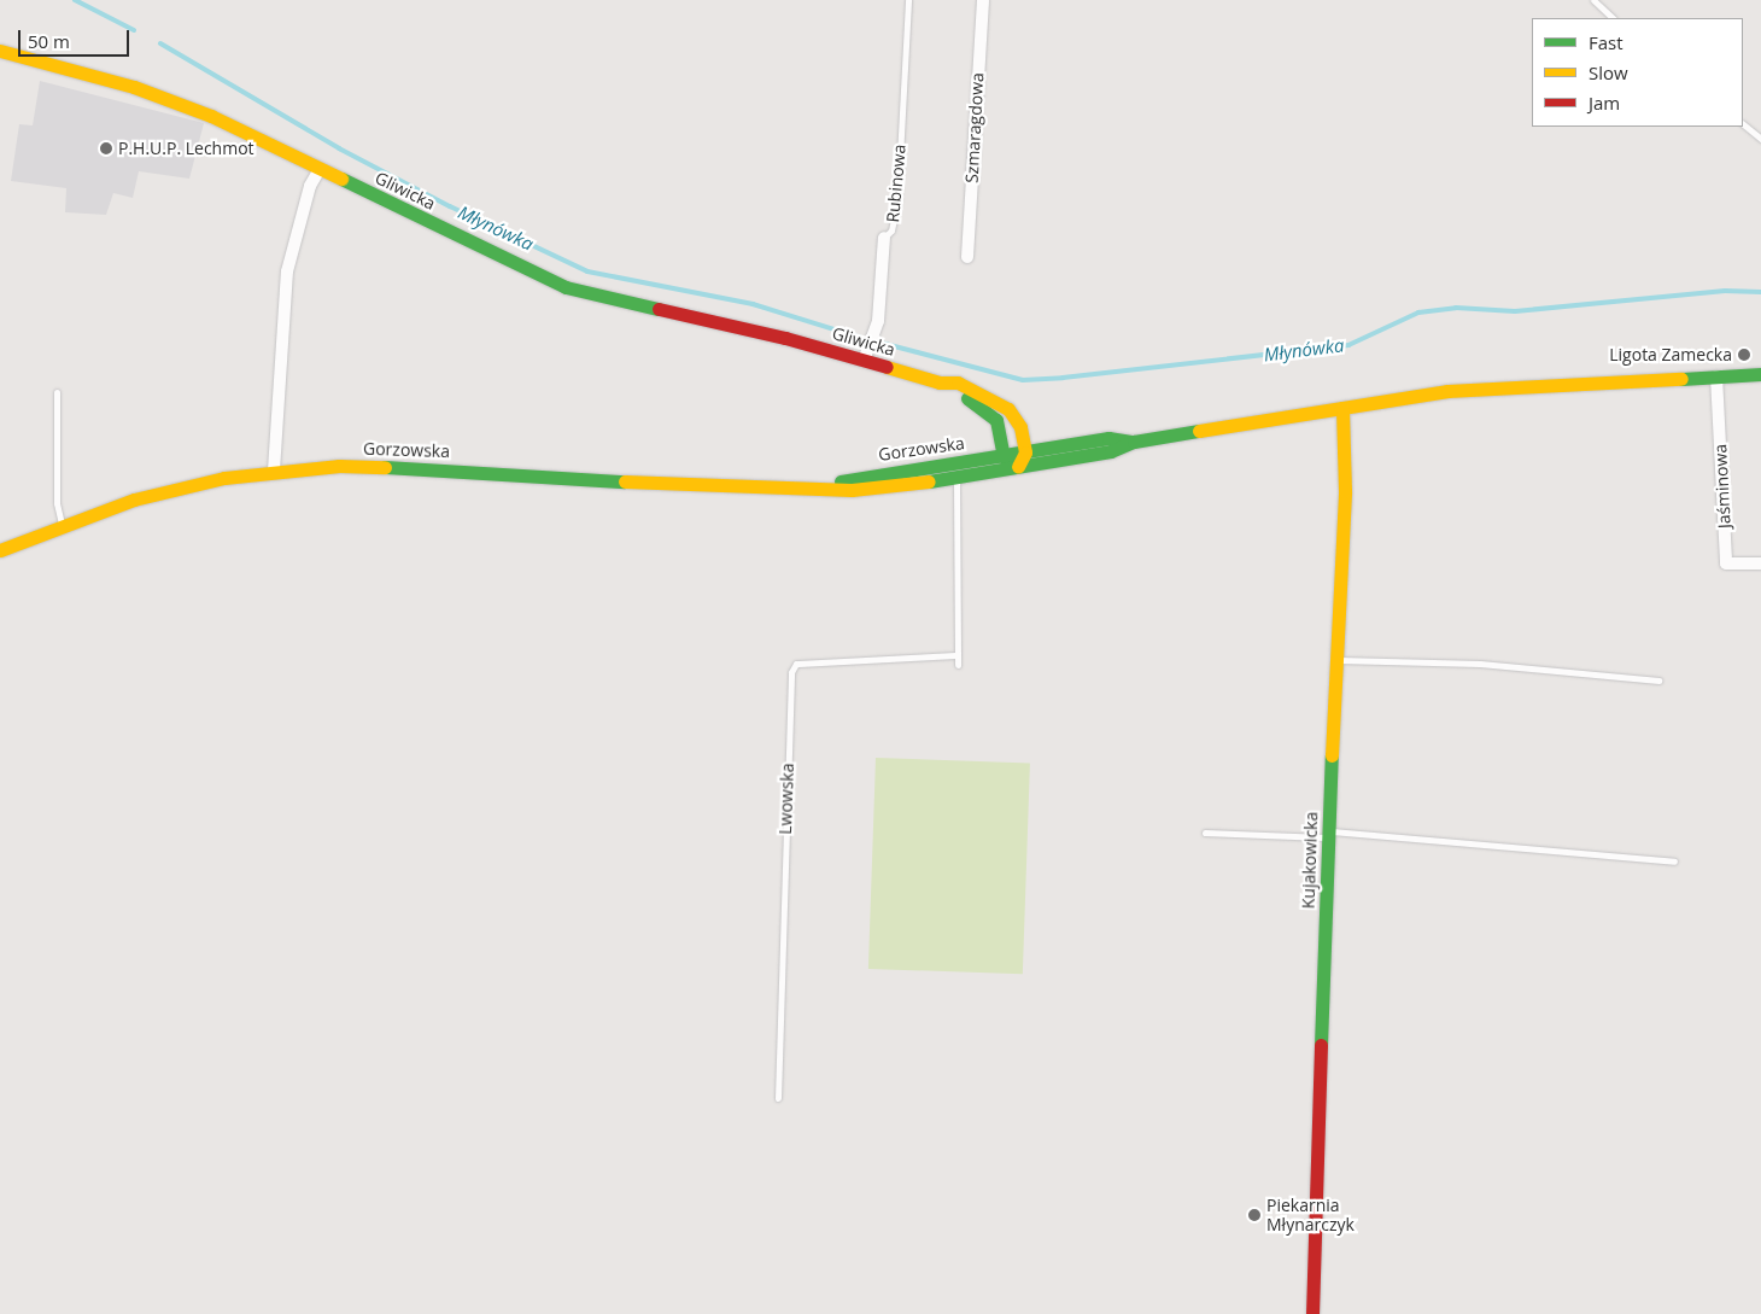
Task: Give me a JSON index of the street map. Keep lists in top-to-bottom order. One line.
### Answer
{"streets":{"street":["Szmaragdowa","Rubinowa","Gliwicka","Gorzowska","Jaśminowa","Kujakowicka"],"lane":["Lwowska"]},"crossings":[["Rubinowa","Gliwicka"],["Gliwicka","Gorzowska"]],"water":["Młynówka"],"places":["P.H.U.P. Lechmot","Ligota Zamecka","Piekarnia Młynarczyk"],"legend":["Fast","Slow","Jam"],"scale_bar":"50 m"}
